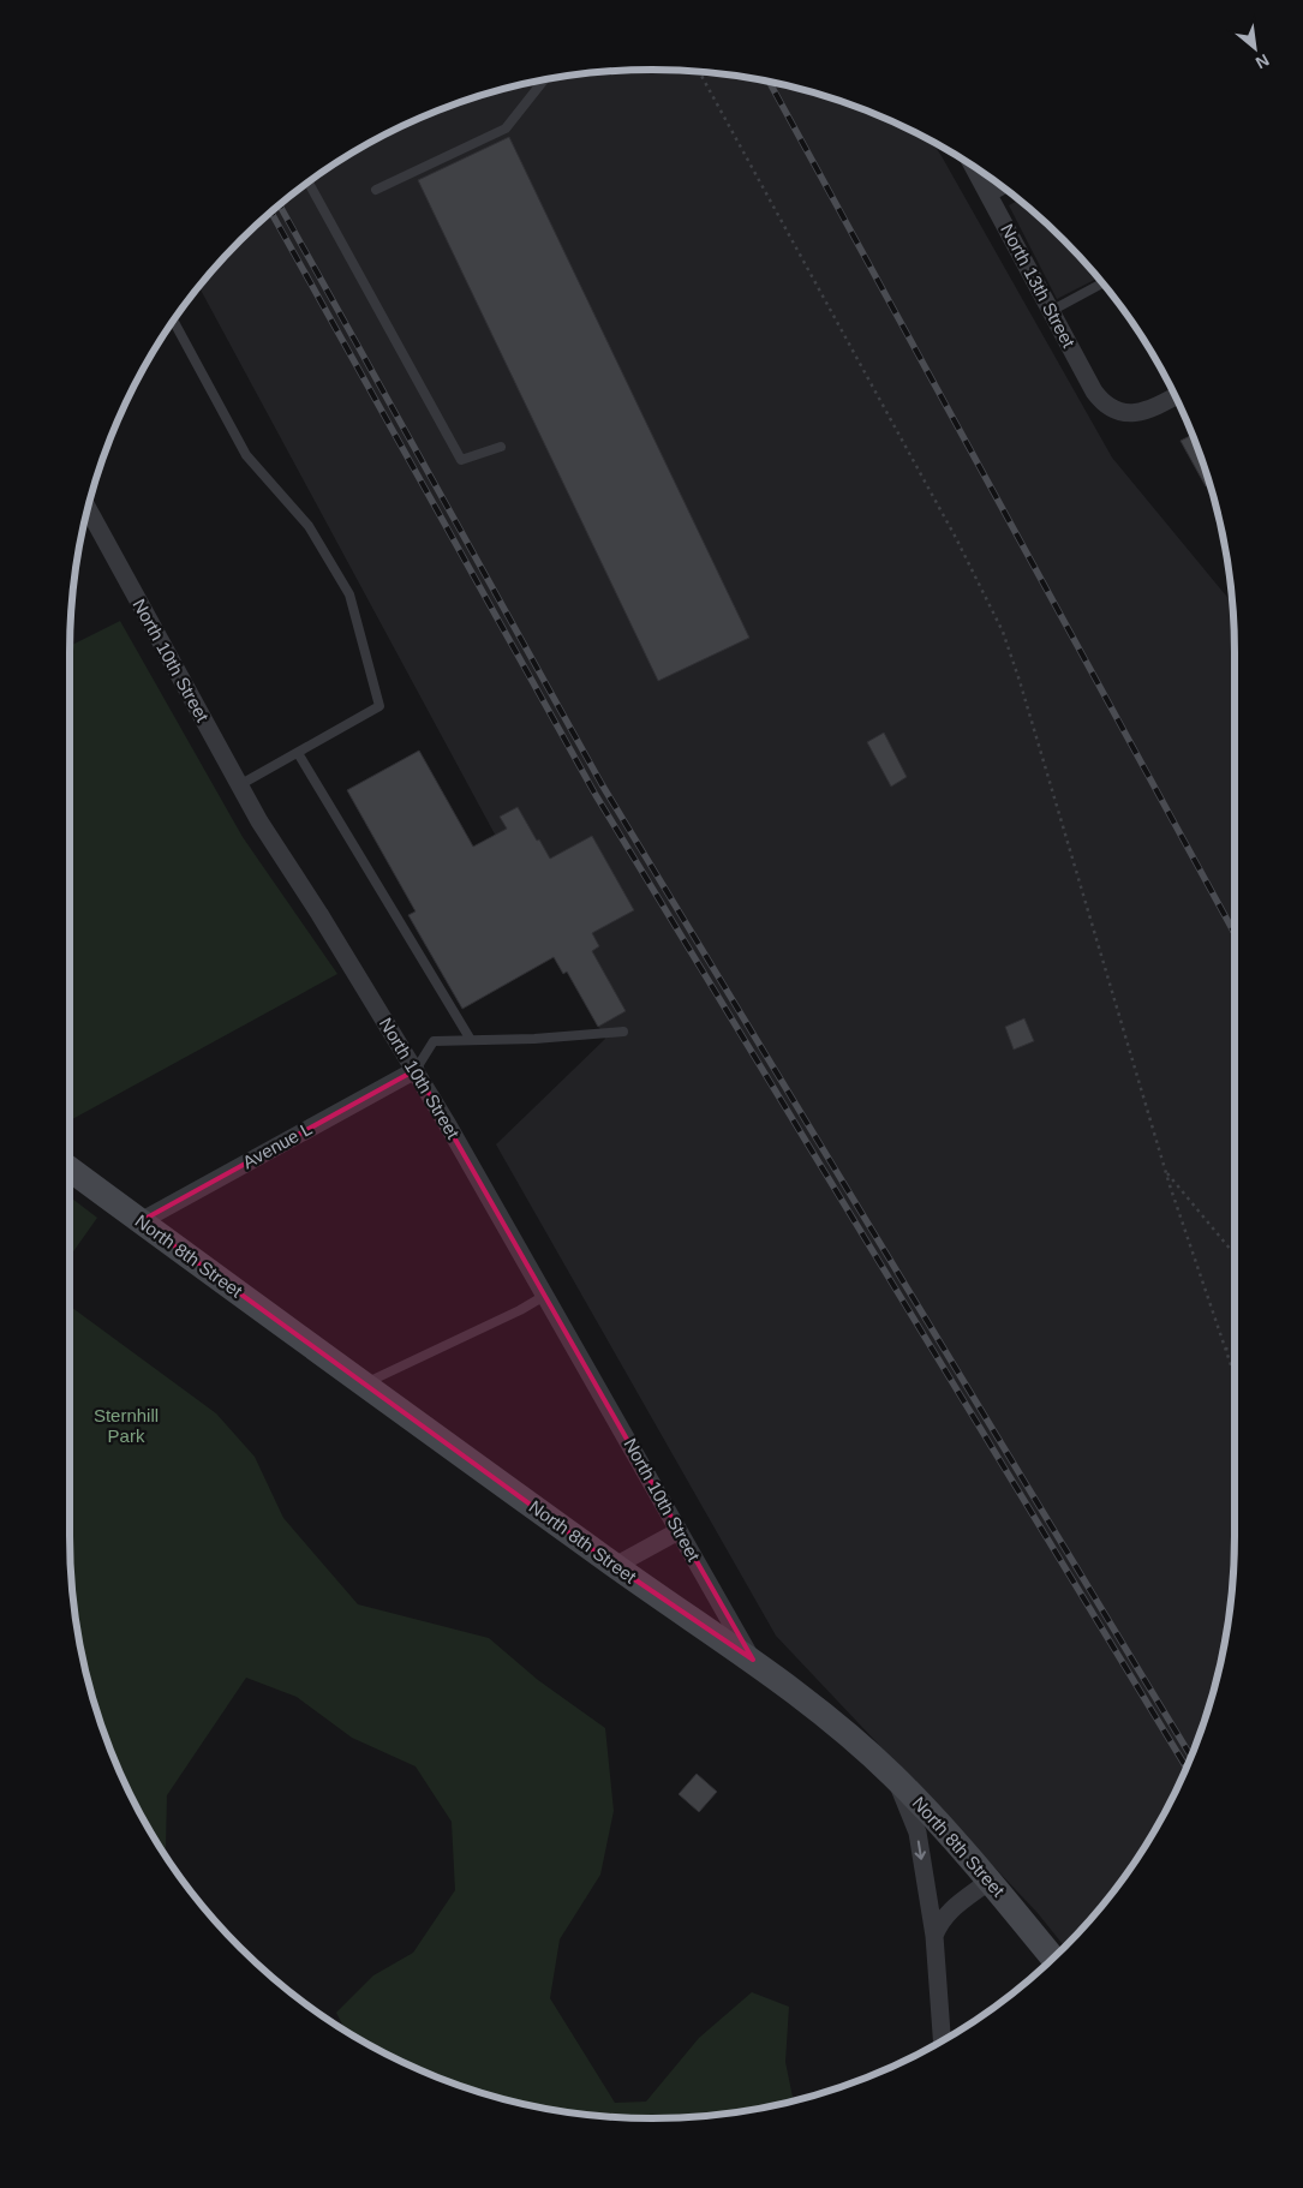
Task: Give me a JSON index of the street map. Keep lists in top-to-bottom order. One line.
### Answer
{"streets":{"street":["North 13th Street","North 10th Street","Avenue L","North 8th Street"]},"crossings":[["North 10th Street","Avenue L"],["North 10th Street","North 8th Street"],["Avenue L","North 8th Street"]],"parks":["Sternhill Park"],"north":"bottom right"}
